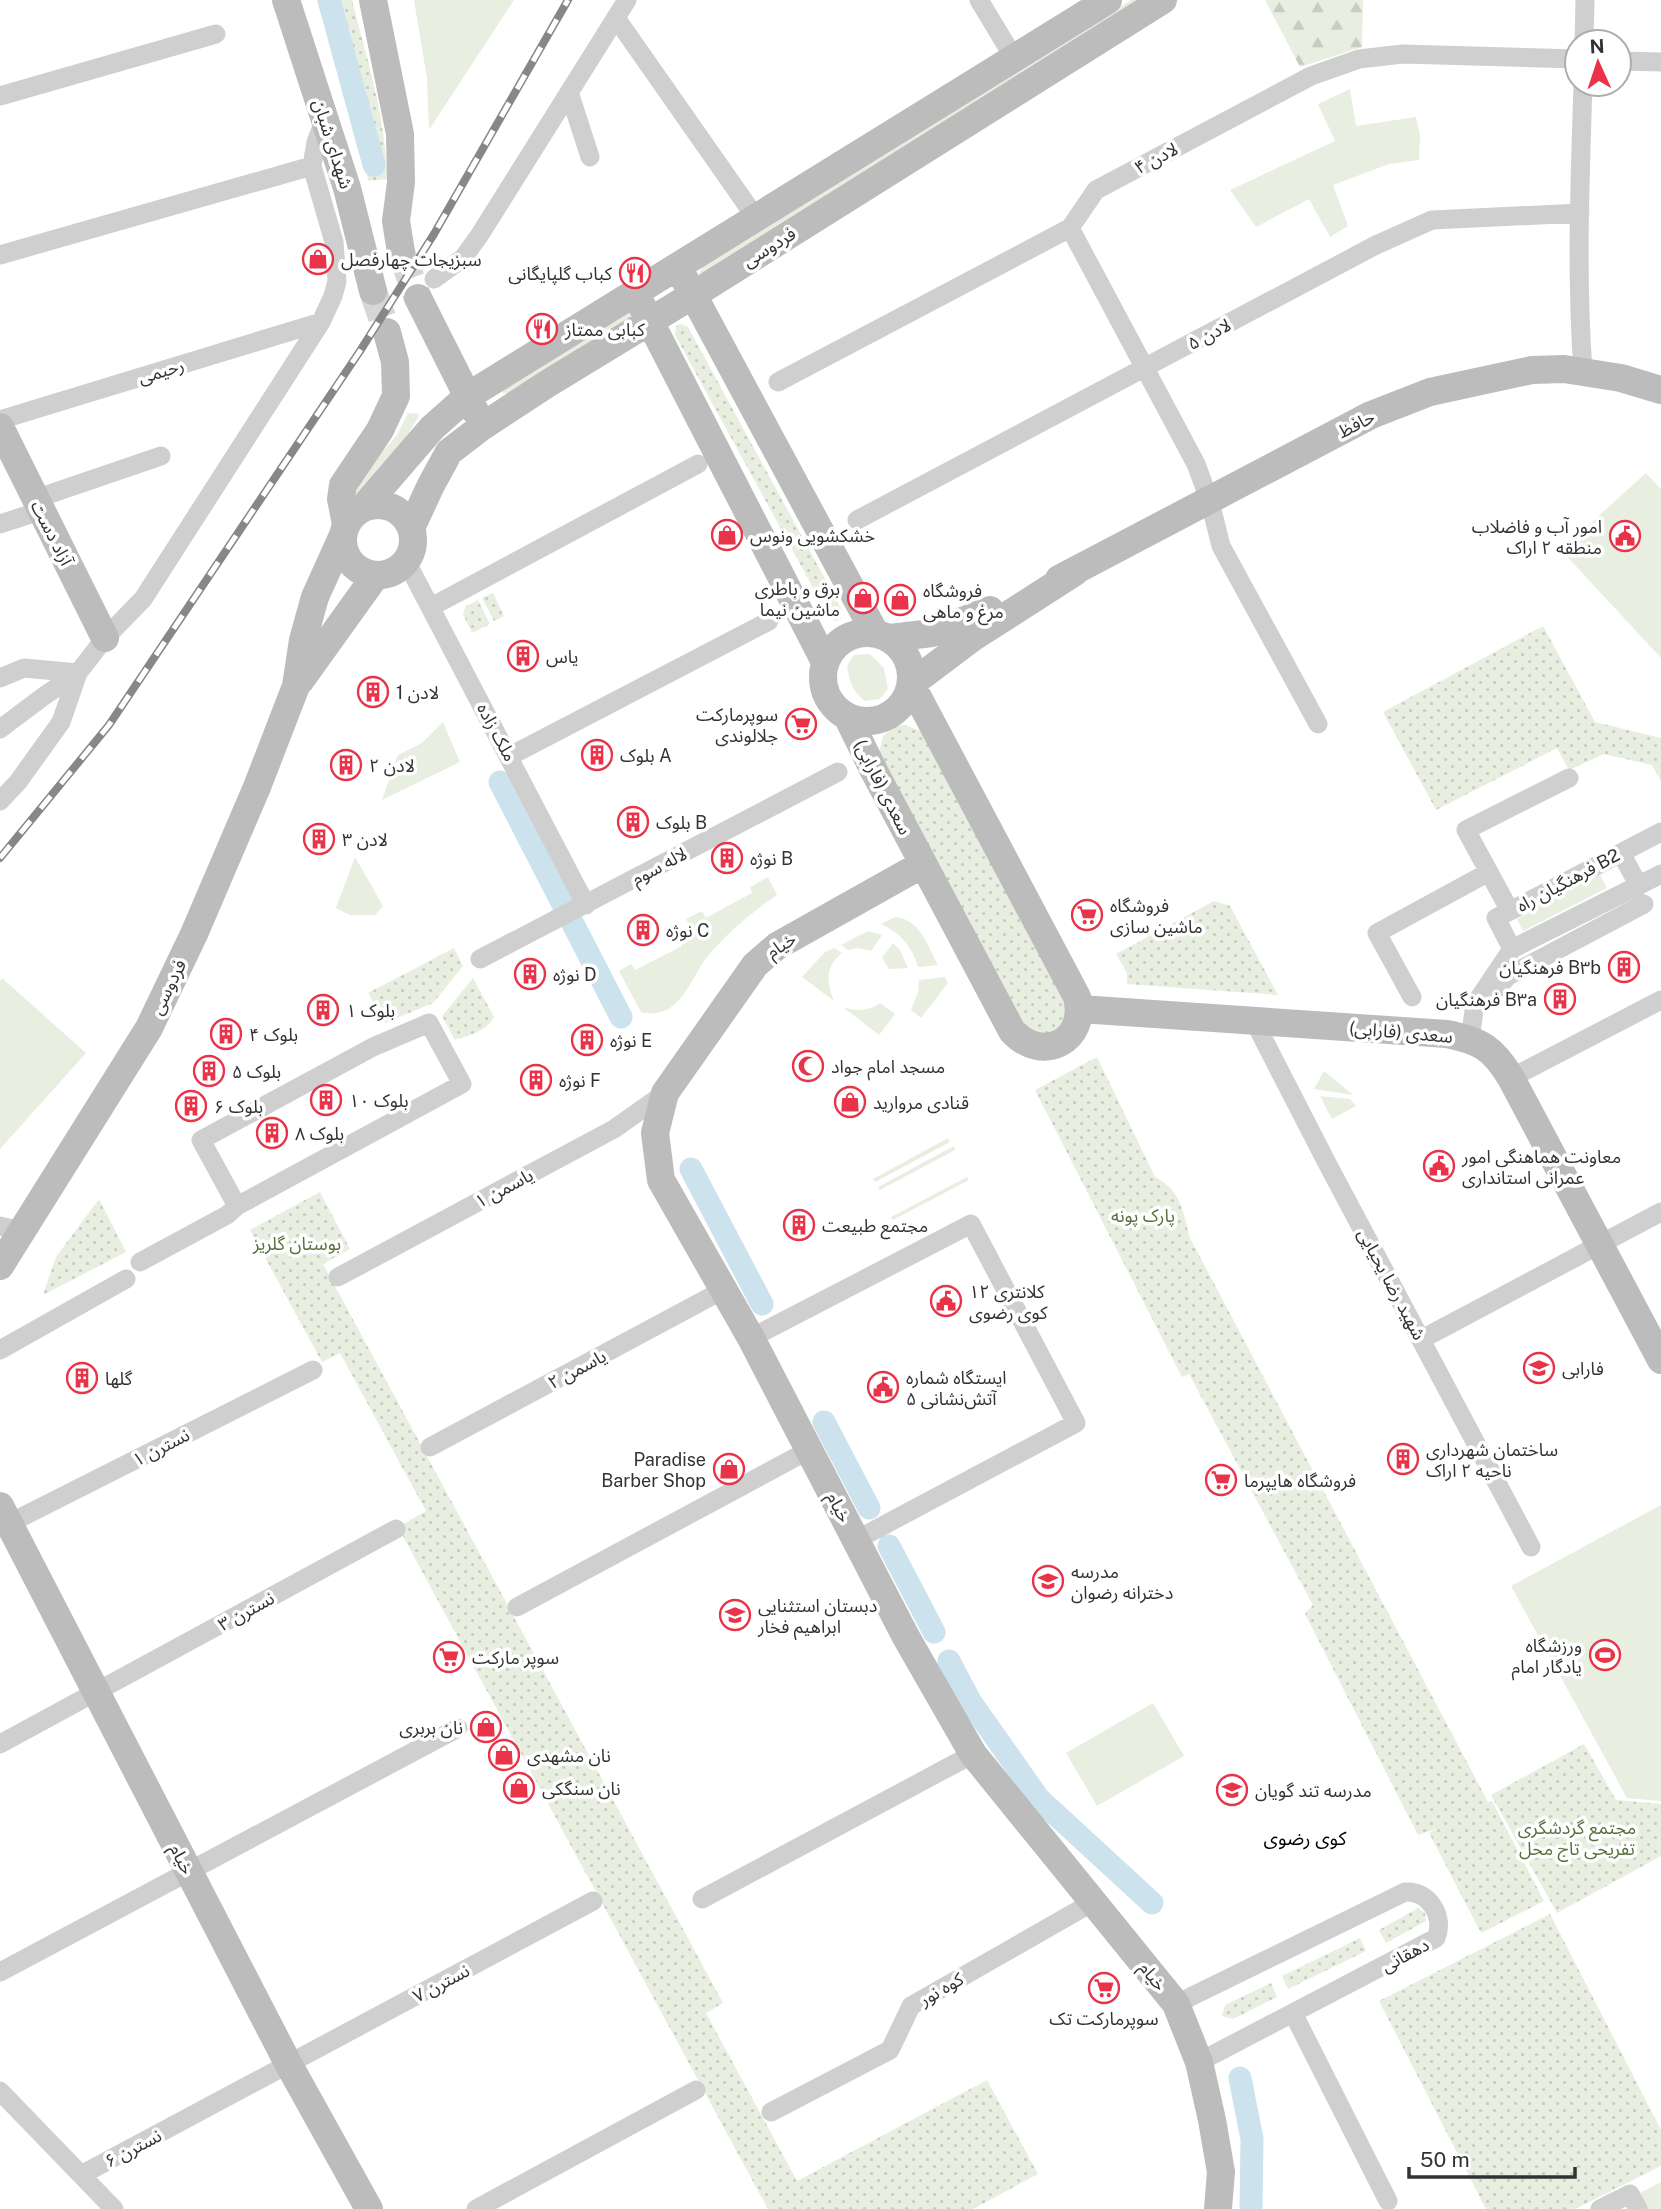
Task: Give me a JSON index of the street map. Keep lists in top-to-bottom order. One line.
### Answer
{"streets":{"street":["شهدای شبان","لادن ۴","فردوسی","لادن ۵","رحیمی","حافظ","آزاد دست","ملک زاده","سعدی (فارابی)","لاله سوم","فرهنگیان راه B2","خیام","یاسمن ۱","شهید رضا یحیایی","یاسمن ۲","نسترن ۱","نسترن ۳","دهقانی","نسترن ۷","کوه نور","نسترن ۶"]},"crossings":[["فردوسی","ملک زاده"],["ملک زاده","لاله سوم"],["سعدی (فارابی)","خیام"],["سعدی (فارابی)","شهید رضا یحیایی"],["خیام","یاسمن ۱"],["خیام","یاسمن ۲"],["خیام","نسترن ۱"],["خیام","نسترن ۳"],["خیام","دهقانی"],["خیام","نسترن ۷"],["خیام","کوه نور"],["خیام","نسترن ۶"],["نسترن ۷","نسترن ۶"]],"districts":["کوی رضوی"],"parks":["پارک پونه","بوستان گلریز","مجتمع گردشگری تفریحی تاج محل"],"places":{"shop":["سبزیجات چهارفصل","خشکشویی ونوس","برق و باطری ماشین نیما","فروشگاه مرغ و ماهی","قنادی مروارید","Paradise Barber Shop","نان بربری","نان مشهدی","نان سنگکی"],"restaurant":["کباب گلپایگانی","کبابی ممتاز"],"public building":["امور آب و فاضلاب منطقه ۲ اراک","معاونت هماهنگی امور عمرانی استانداری","کلانتری ۱۲ کوی رضوی","ایستگاه شماره ۵ آتش‌نشانی"],"building":["یاس","لادن 1","بلوک A","لادن ۲","بلوک B","لادن ۳","نوژه B","نوژه C","فرهنگیان B۳b","نوژه D","فرهنگیان B۳a","بلوک ۱","بلوک ۴","نوژه E","بلوک ۵","نوژه F","بلوک ۱۰","بلوک ۶","بلوک ۸","مجتمع طبیعت","گلها","ساختمان شهرداری ناحیه ۲ اراک"],"supermarket":["سوپرمارکت جلالوندی","فروشگاه ماشین سازی","فروشگاه هایپرما","سوپر مارکت","سوپرمارکت تک"],"mosque":["مسجد امام جواد"],"school or university":["فارابی","مدرسه دخترانه رضوان","دبستان استثنایی ابراهیم فخار","مدرسه تند گویان"],"sports":["ورزشگاه یادگار امام"]},"scale_bar":"50 m","north":"top"}
